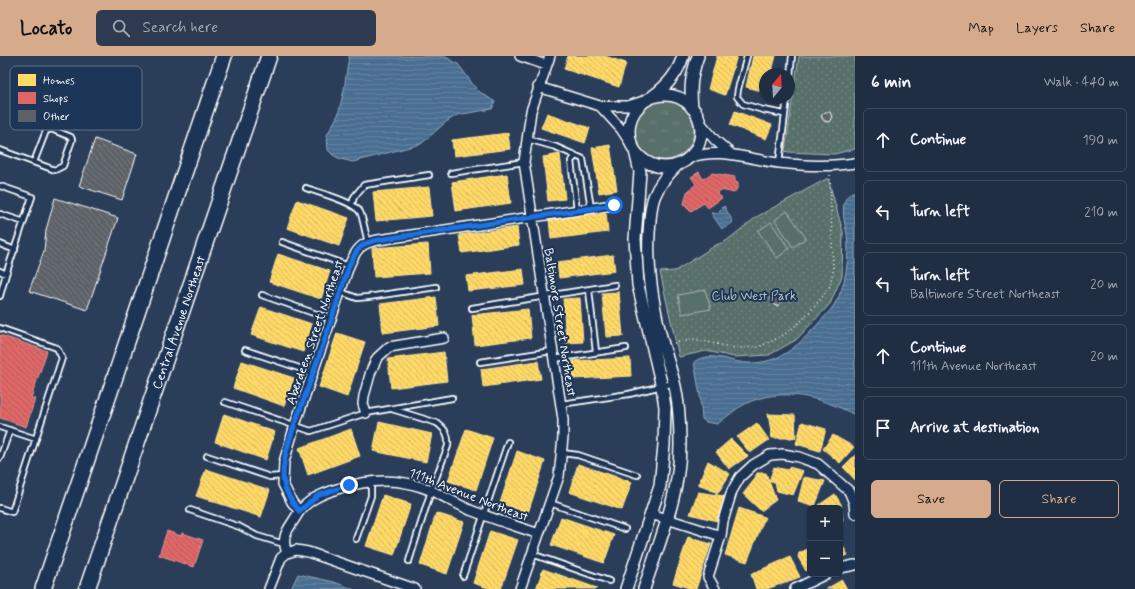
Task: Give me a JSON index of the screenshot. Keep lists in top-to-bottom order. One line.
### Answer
{"streets":{"highway":["Central Avenue Northeast"],"street":["Baltimore Street Northeast","Aberdeen Street Northeast","111th Avenue Northeast"]},"crossings":[["Baltimore Street Northeast","111th Avenue Northeast"],["Aberdeen Street Northeast","111th Avenue Northeast"]],"parks":["Club West Park"],"legend":["Homes","Shops","Other"],"north":"top","page":{"header":"Locato","search":"Search here","nav":["Map","Layers","Share"],"heading":["6 min","Walk · 440 m"],"list":[["Continue","190 m"],["Turn left","210 m"],["Turn left","Baltimore Street Northeast","20 m"],["Continue","111th Avenue Northeast","20 m"],"Arrive at destination"],"buttons":["Save","Share"],"map_buttons":["+","−"]}}
